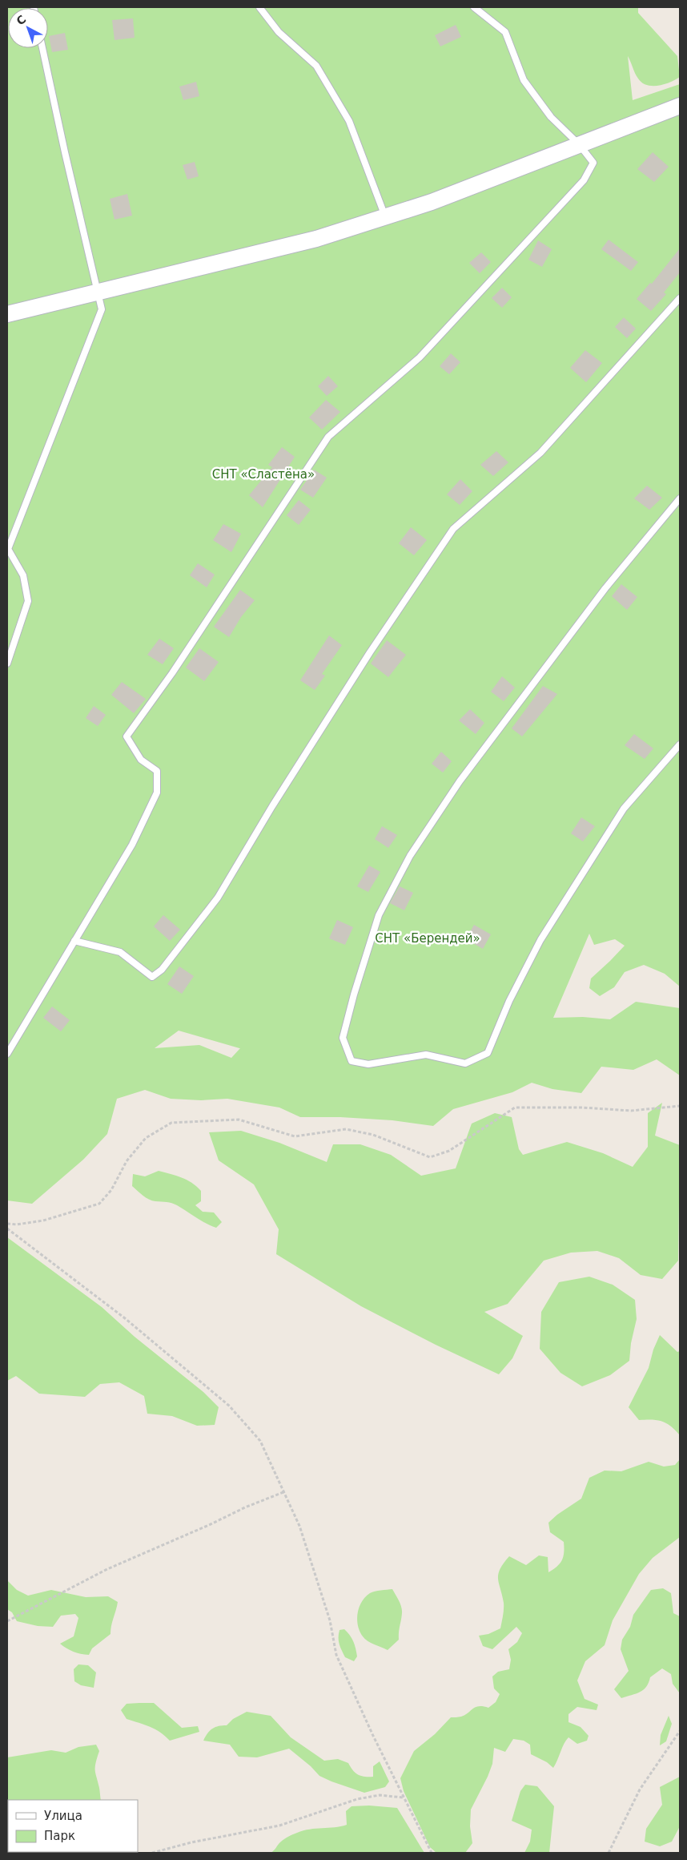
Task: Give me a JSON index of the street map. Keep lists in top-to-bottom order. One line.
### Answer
{"parks":["СНТ «Сластёна»","СНТ «Берендей»"],"legend":["Улица","Парк"],"north":"top left"}
